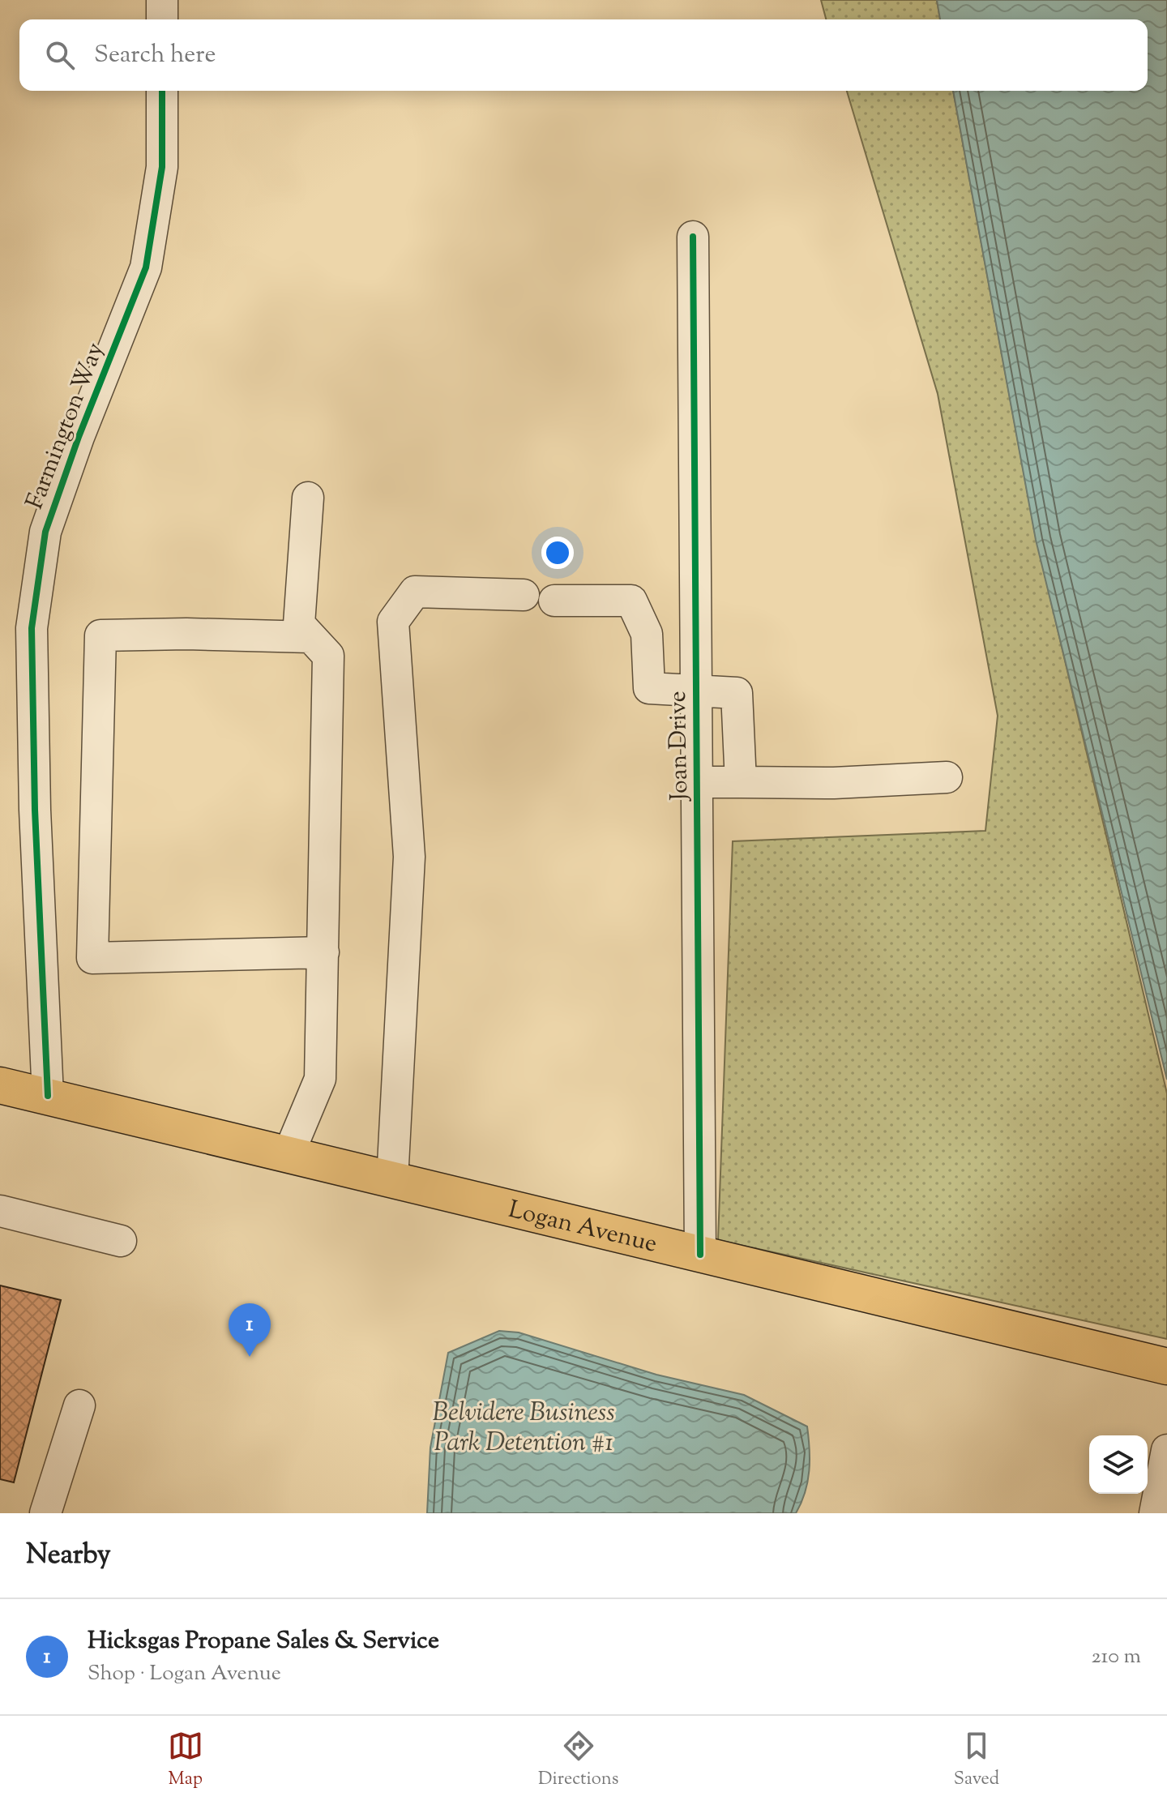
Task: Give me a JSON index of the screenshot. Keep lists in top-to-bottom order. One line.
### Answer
{"streets":{"main road":["Logan Avenue"],"street":["Farmington Way","Joan Drive"]},"crossings":[["Farmington Way","Logan Avenue"],["Joan Drive","Logan Avenue"]],"water":["Belvidere Business Park Detention #1"],"page":{"search":"Search here","pins":"1","heading":"Nearby","list":[{"mark":"1","name":"Hicksgas Propane Sales & Service","note":"Shop · Logan Avenue","value":"210 m"}],"nav":["Map","Directions","Saved"]}}
